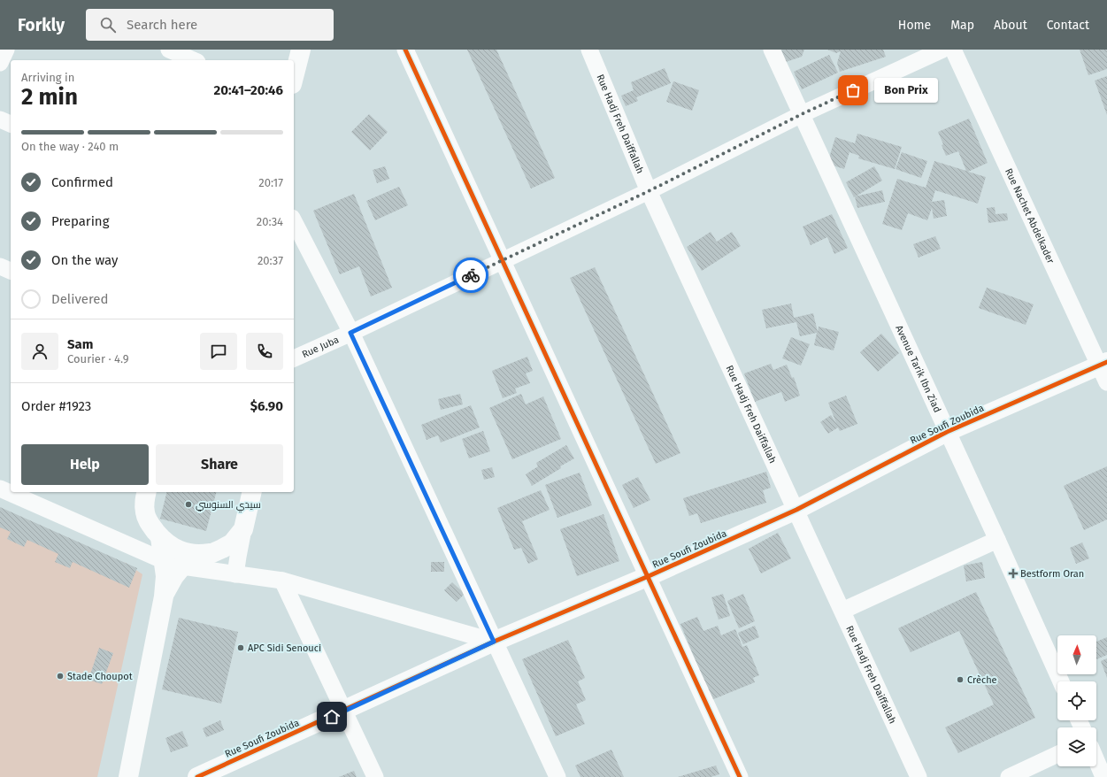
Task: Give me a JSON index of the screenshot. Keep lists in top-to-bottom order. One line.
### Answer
{"streets":{"street":["Rue Hadj Freh Daiffallah","Rue Nachet Abdelkader","Rue Juba","Avenue Tarik Ibn Ziad","Rue Soufi Zoubida"]},"crossings":[["Rue Hadj Freh Daiffallah","Rue Juba"],["Rue Hadj Freh Daiffallah","Rue Soufi Zoubida"],["Rue Nachet Abdelkader","Rue Soufi Zoubida"],["Rue Juba","Avenue Tarik Ibn Ziad"],["Avenue Tarik Ibn Ziad","Rue Soufi Zoubida"]],"places":{"other":["Bon Prix","سيدي السنوسي","APC Sidi Senouci","Stade Choupot","Crèche"],"health":["Bestform Oran"]},"north":"top","page":{"header":"Forkly","search":"Search here","nav":["Home","Map","About","Contact"],"heading":["2 min","Arriving in","20:41–20:46"],"panel":["Sam","Courier · 4.9","Order #1923","$6.90"],"bubble":"Bon Prix","bar":"On the way · 240 m","list":[["Confirmed","20:17"],["Preparing","20:34"],["On the way","20:37"],"Delivered"],"buttons":["Help","Share"]}}
